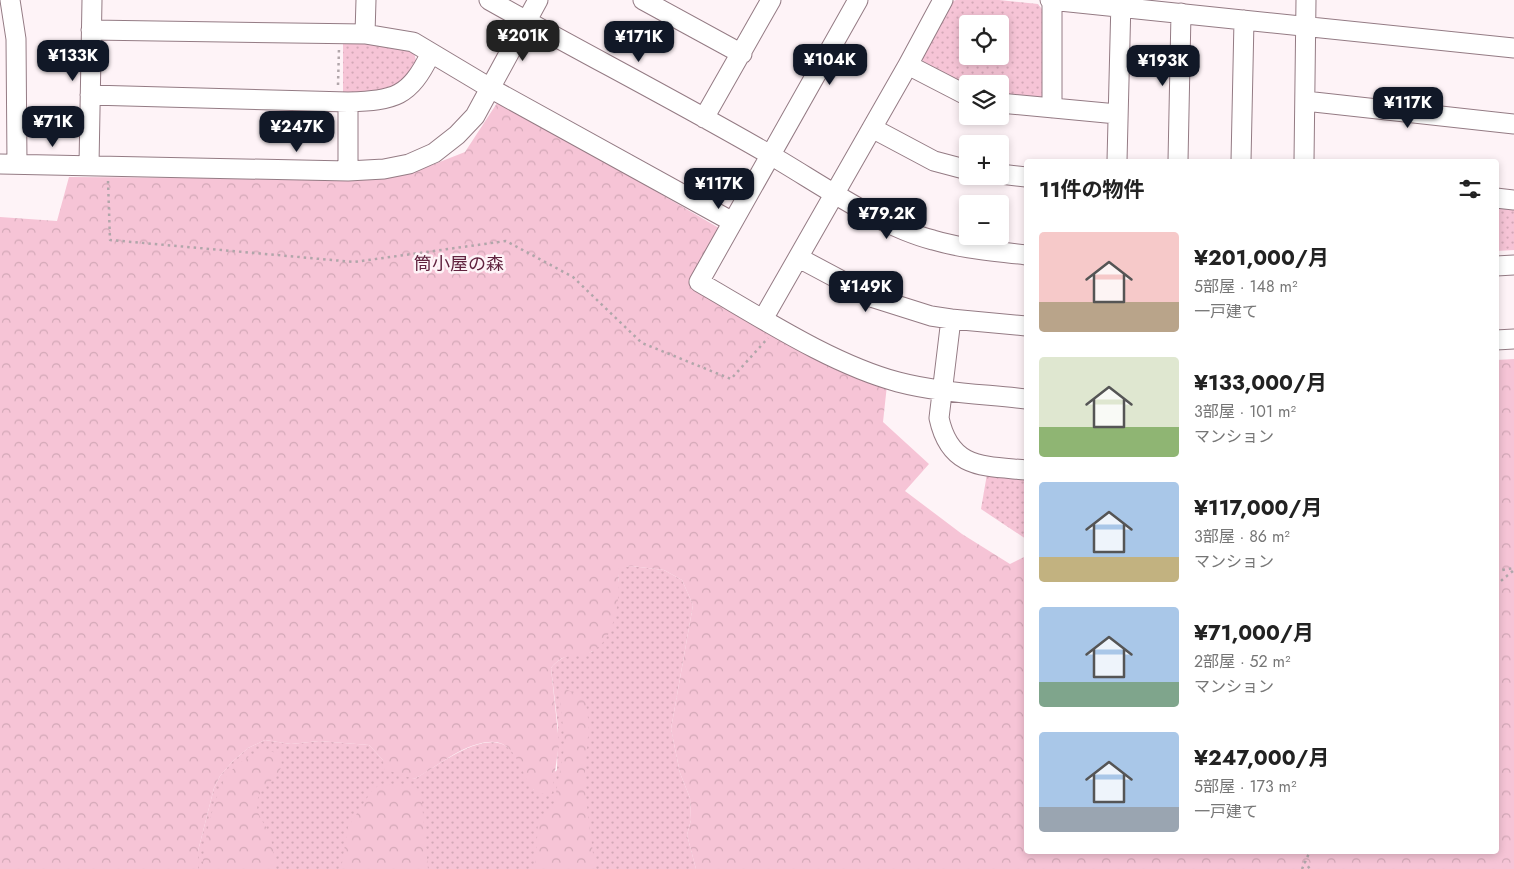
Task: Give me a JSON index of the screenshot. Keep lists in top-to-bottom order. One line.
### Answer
{"parks":["筒小屋の森"],"page":{"map_buttons":["+","−"],"price":["¥201K","¥171K","¥133K","¥104K","¥193K","¥117K","¥71K","¥247K","¥117K","¥79.2K","¥149K"],"heading":"11件の物件","list":[{"name":"¥201,000/月","note":"5部屋 · 148 m² · 一戸建て"},{"name":"¥133,000/月","note":"3部屋 · 101 m² · マンション"},{"name":"¥117,000/月","note":"3部屋 · 86 m² · マンション"},{"name":"¥71,000/月","note":"2部屋 · 52 m² · マンション"},{"name":"¥247,000/月","note":"5部屋 · 173 m² · 一戸建て"}]}}
